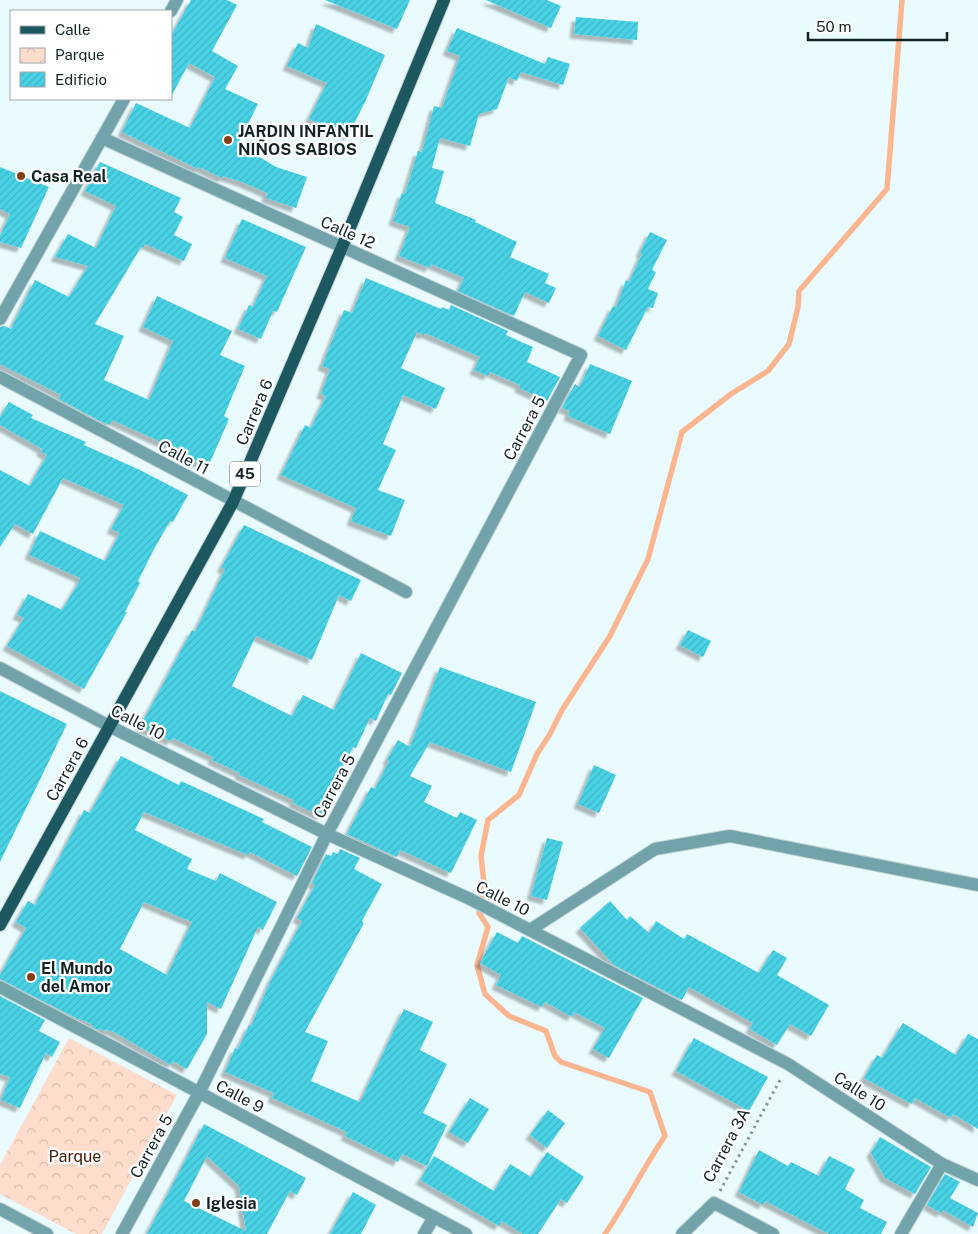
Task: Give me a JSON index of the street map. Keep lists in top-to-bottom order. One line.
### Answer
{"streets":{"main road":["Carrera 6","45"],"street":["Calle 12","Carrera 5","Calle 11","Calle 10","Calle 9","Carrera 3A"]},"crossings":[["Calle 12","Carrera 6"],["Calle 12","Carrera 5"],["Carrera 6","Calle 11"],["Carrera 6","Calle 10"],["Carrera 5","Calle 10"],["Carrera 5","Calle 9"],["Calle 10","Carrera 3A"]],"parks":["Parque"],"places":["JARDIN INFANTIL NIÑOS SABIOS","Casa Real","El Mundo del Amor","Iglesia"],"legend":["Calle","Parque","Edificio"],"scale_bar":"50 m"}
